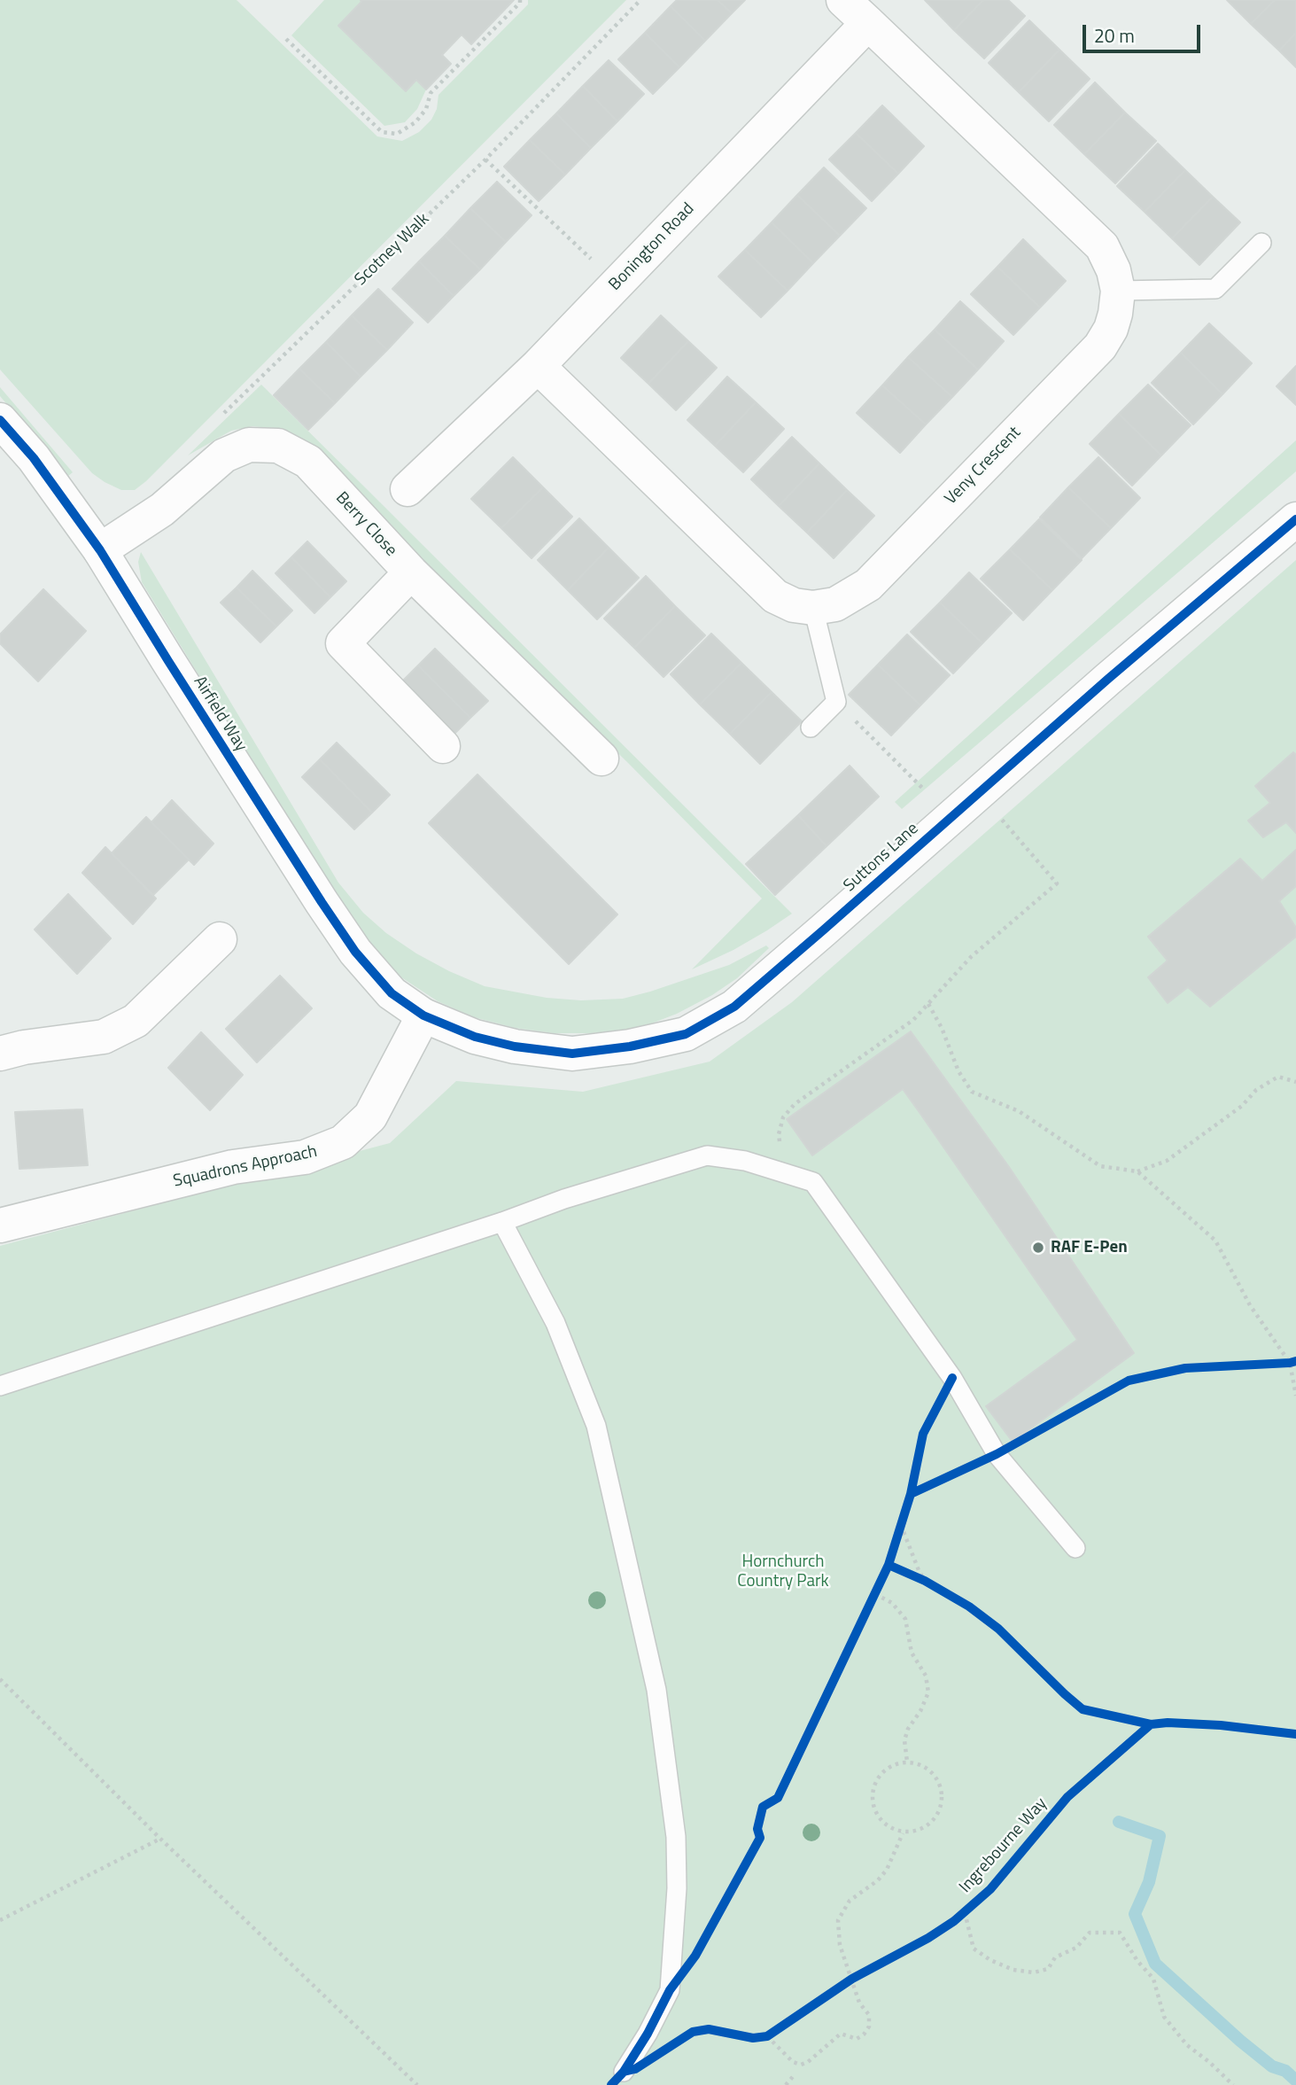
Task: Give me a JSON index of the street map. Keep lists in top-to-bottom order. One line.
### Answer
{"streets":{"street":["Bonington Road","Veny Crescent","Berry Close","Airfield Way","Suttons Lane","Squadrons Approach"],"path":["Scotney Walk"],"cycle path":["Ingrebourne Way"]},"crossings":[["Bonington Road","Veny Crescent"],["Berry Close","Airfield Way"],["Airfield Way","Suttons Lane"],["Airfield Way","Squadrons Approach"],["Suttons Lane","Squadrons Approach"]],"parks":["Hornchurch Country Park"],"places":["RAF E-Pen"],"scale_bar":"20 m"}
